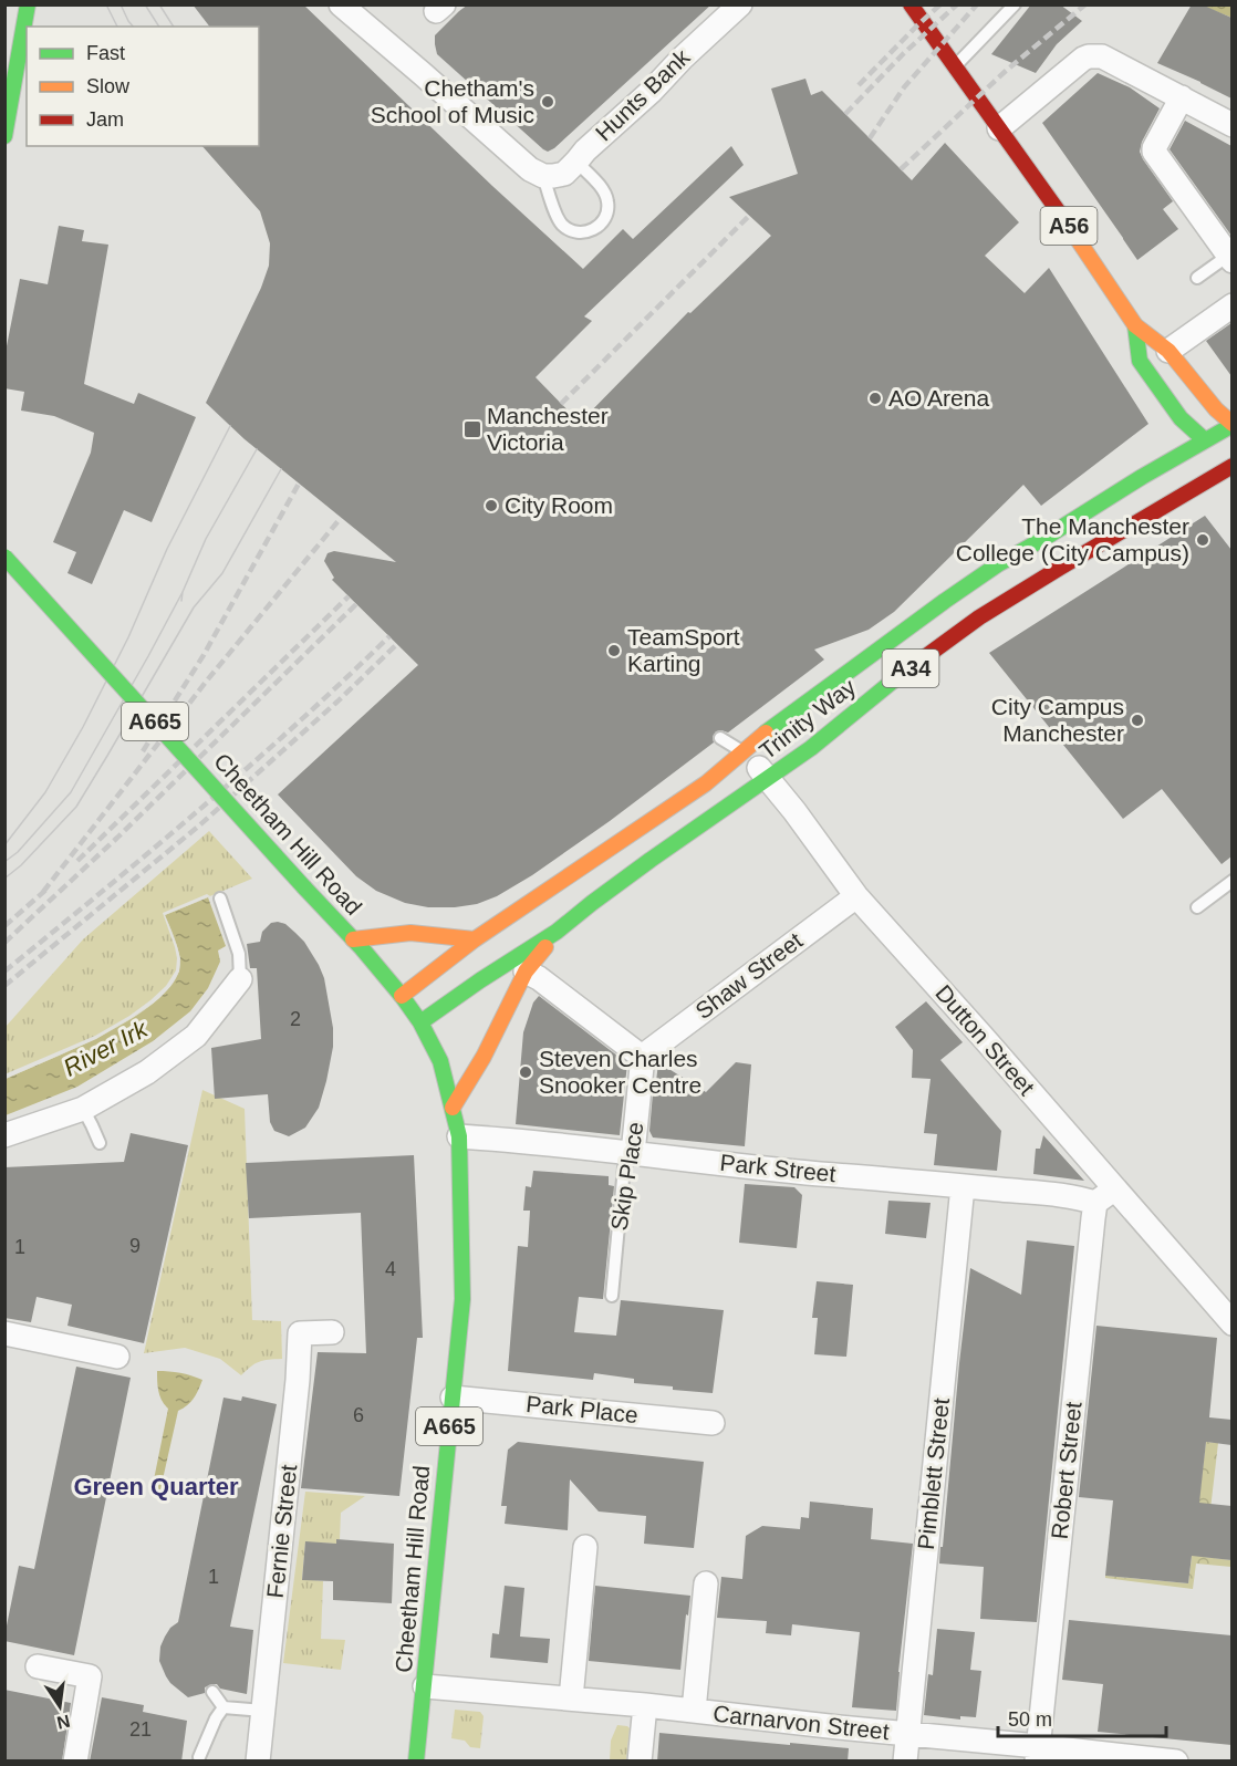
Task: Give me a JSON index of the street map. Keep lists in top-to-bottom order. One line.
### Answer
{"streets":{"main road":["A56","A34","Trinity Way","A665","Cheetham Hill Road"],"street":["Hunts Bank","Shaw Street","Dutton Street","Park Street","Skip Place","Park Place","Robert Street","Pimblett Street","Fernie Street","Carnarvon Street"]},"crossings":[["A56","Trinity Way"],["Trinity Way","Cheetham Hill Road"],["Trinity Way","Dutton Street"],["Cheetham Hill Road","Park Street"],["Cheetham Hill Road","Park Place"],["Cheetham Hill Road","Carnarvon Street"],["Shaw Street","Dutton Street"],["Shaw Street","Skip Place"],["Dutton Street","Park Street"],["Dutton Street","Robert Street"],["Park Street","Skip Place"],["Park Street","Robert Street"],["Park Street","Pimblett Street"],["Robert Street","Carnarvon Street"],["Pimblett Street","Carnarvon Street"]],"districts":["Green Quarter"],"water":["River Irk"],"places":{"other":["Chetham's School of Music","AO Arena","City Room","The Manchester College (City Campus)","TeamSport Karting","City Campus Manchester","Steven Charles Snooker Centre"],"transit":["Manchester Victoria"]},"house_numbers":["2","9","1","4","6","1","21"],"legend":["Fast","Slow","Jam"],"scale_bar":"50 m","north":"bottom"}
